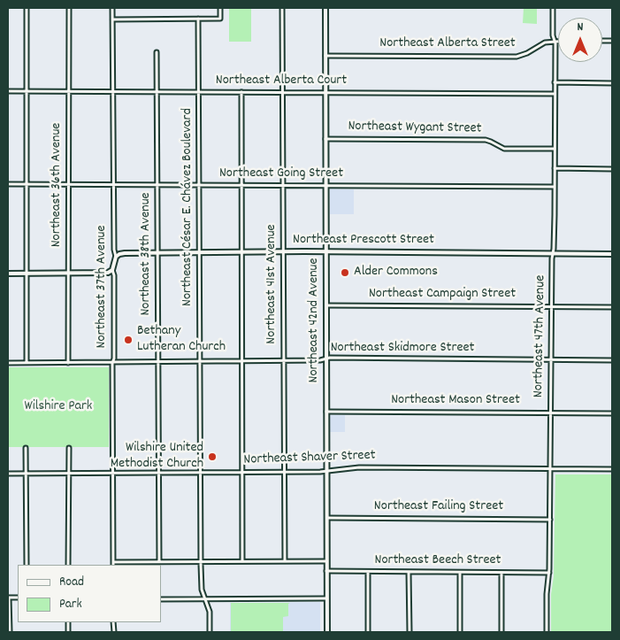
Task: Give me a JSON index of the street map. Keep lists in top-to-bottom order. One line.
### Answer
{"streets":{"street":["Northeast Alberta Street","Northeast Alberta Court","Northeast Wygant Street","Northeast Going Street","Northeast 36th Avenue","Northeast César E. Chávez Boulevard","Northeast Prescott Street","Northeast 38th Avenue","Northeast 41st Avenue","Northeast 37th Avenue","Northeast Campaign Street","Northeast 42nd Avenue","Northeast 47th Avenue","Northeast Skidmore Street","Northeast Mason Street","Northeast Shaver Street","Northeast Failing Street","Northeast Beech Street"]},"crossings":[["Northeast Alberta Street","Northeast 42nd Avenue"],["Northeast Alberta Street","Northeast 47th Avenue"],["Northeast Alberta Court","Northeast 36th Avenue"],["Northeast Alberta Court","Northeast César E. Chávez Boulevard"],["Northeast Alberta Court","Northeast 38th Avenue"],["Northeast Alberta Court","Northeast 41st Avenue"],["Northeast Alberta Court","Northeast 37th Avenue"],["Northeast Alberta Court","Northeast 42nd Avenue"],["Northeast Alberta Court","Northeast 47th Avenue"],["Northeast Wygant Street","Northeast 42nd Avenue"],["Northeast Wygant Street","Northeast 47th Avenue"],["Northeast Going Street","Northeast 36th Avenue"],["Northeast Going Street","Northeast César E. Chávez Boulevard"],["Northeast Going Street","Northeast 38th Avenue"],["Northeast Going Street","Northeast 41st Avenue"],["Northeast Going Street","Northeast 37th Avenue"],["Northeast Going Street","Northeast 42nd Avenue"],["Northeast Going Street","Northeast 47th Avenue"],["Northeast 36th Avenue","Northeast Skidmore Street"],["Northeast César E. Chávez Boulevard","Northeast Prescott Street"],["Northeast César E. Chávez Boulevard","Northeast Skidmore Street"],["Northeast César E. Chávez Boulevard","Northeast Shaver Street"],["Northeast Prescott Street","Northeast 38th Avenue"],["Northeast Prescott Street","Northeast 41st Avenue"],["Northeast Prescott Street","Northeast 37th Avenue"],["Northeast Prescott Street","Northeast 42nd Avenue"],["Northeast Prescott Street","Northeast 47th Avenue"],["Northeast 38th Avenue","Northeast Skidmore Street"],["Northeast 38th Avenue","Northeast Shaver Street"],["Northeast 41st Avenue","Northeast Skidmore Street"],["Northeast 41st Avenue","Northeast Shaver Street"],["Northeast 37th Avenue","Northeast Skidmore Street"],["Northeast 37th Avenue","Northeast Shaver Street"],["Northeast Campaign Street","Northeast 42nd Avenue"],["Northeast Campaign Street","Northeast 47th Avenue"],["Northeast 42nd Avenue","Northeast Skidmore Street"],["Northeast 42nd Avenue","Northeast Mason Street"],["Northeast 42nd Avenue","Northeast Shaver Street"],["Northeast 42nd Avenue","Northeast Failing Street"],["Northeast 42nd Avenue","Northeast Beech Street"],["Northeast 47th Avenue","Northeast Skidmore Street"],["Northeast 47th Avenue","Northeast Mason Street"],["Northeast 47th Avenue","Northeast Shaver Street"],["Northeast 47th Avenue","Northeast Failing Street"],["Northeast 47th Avenue","Northeast Beech Street"]],"parks":["Wilshire Park"],"places":["Alder Commons","Bethany Lutheran Church","Wilshire United Methodist Church"],"legend":["Road","Park"],"north":"top"}
